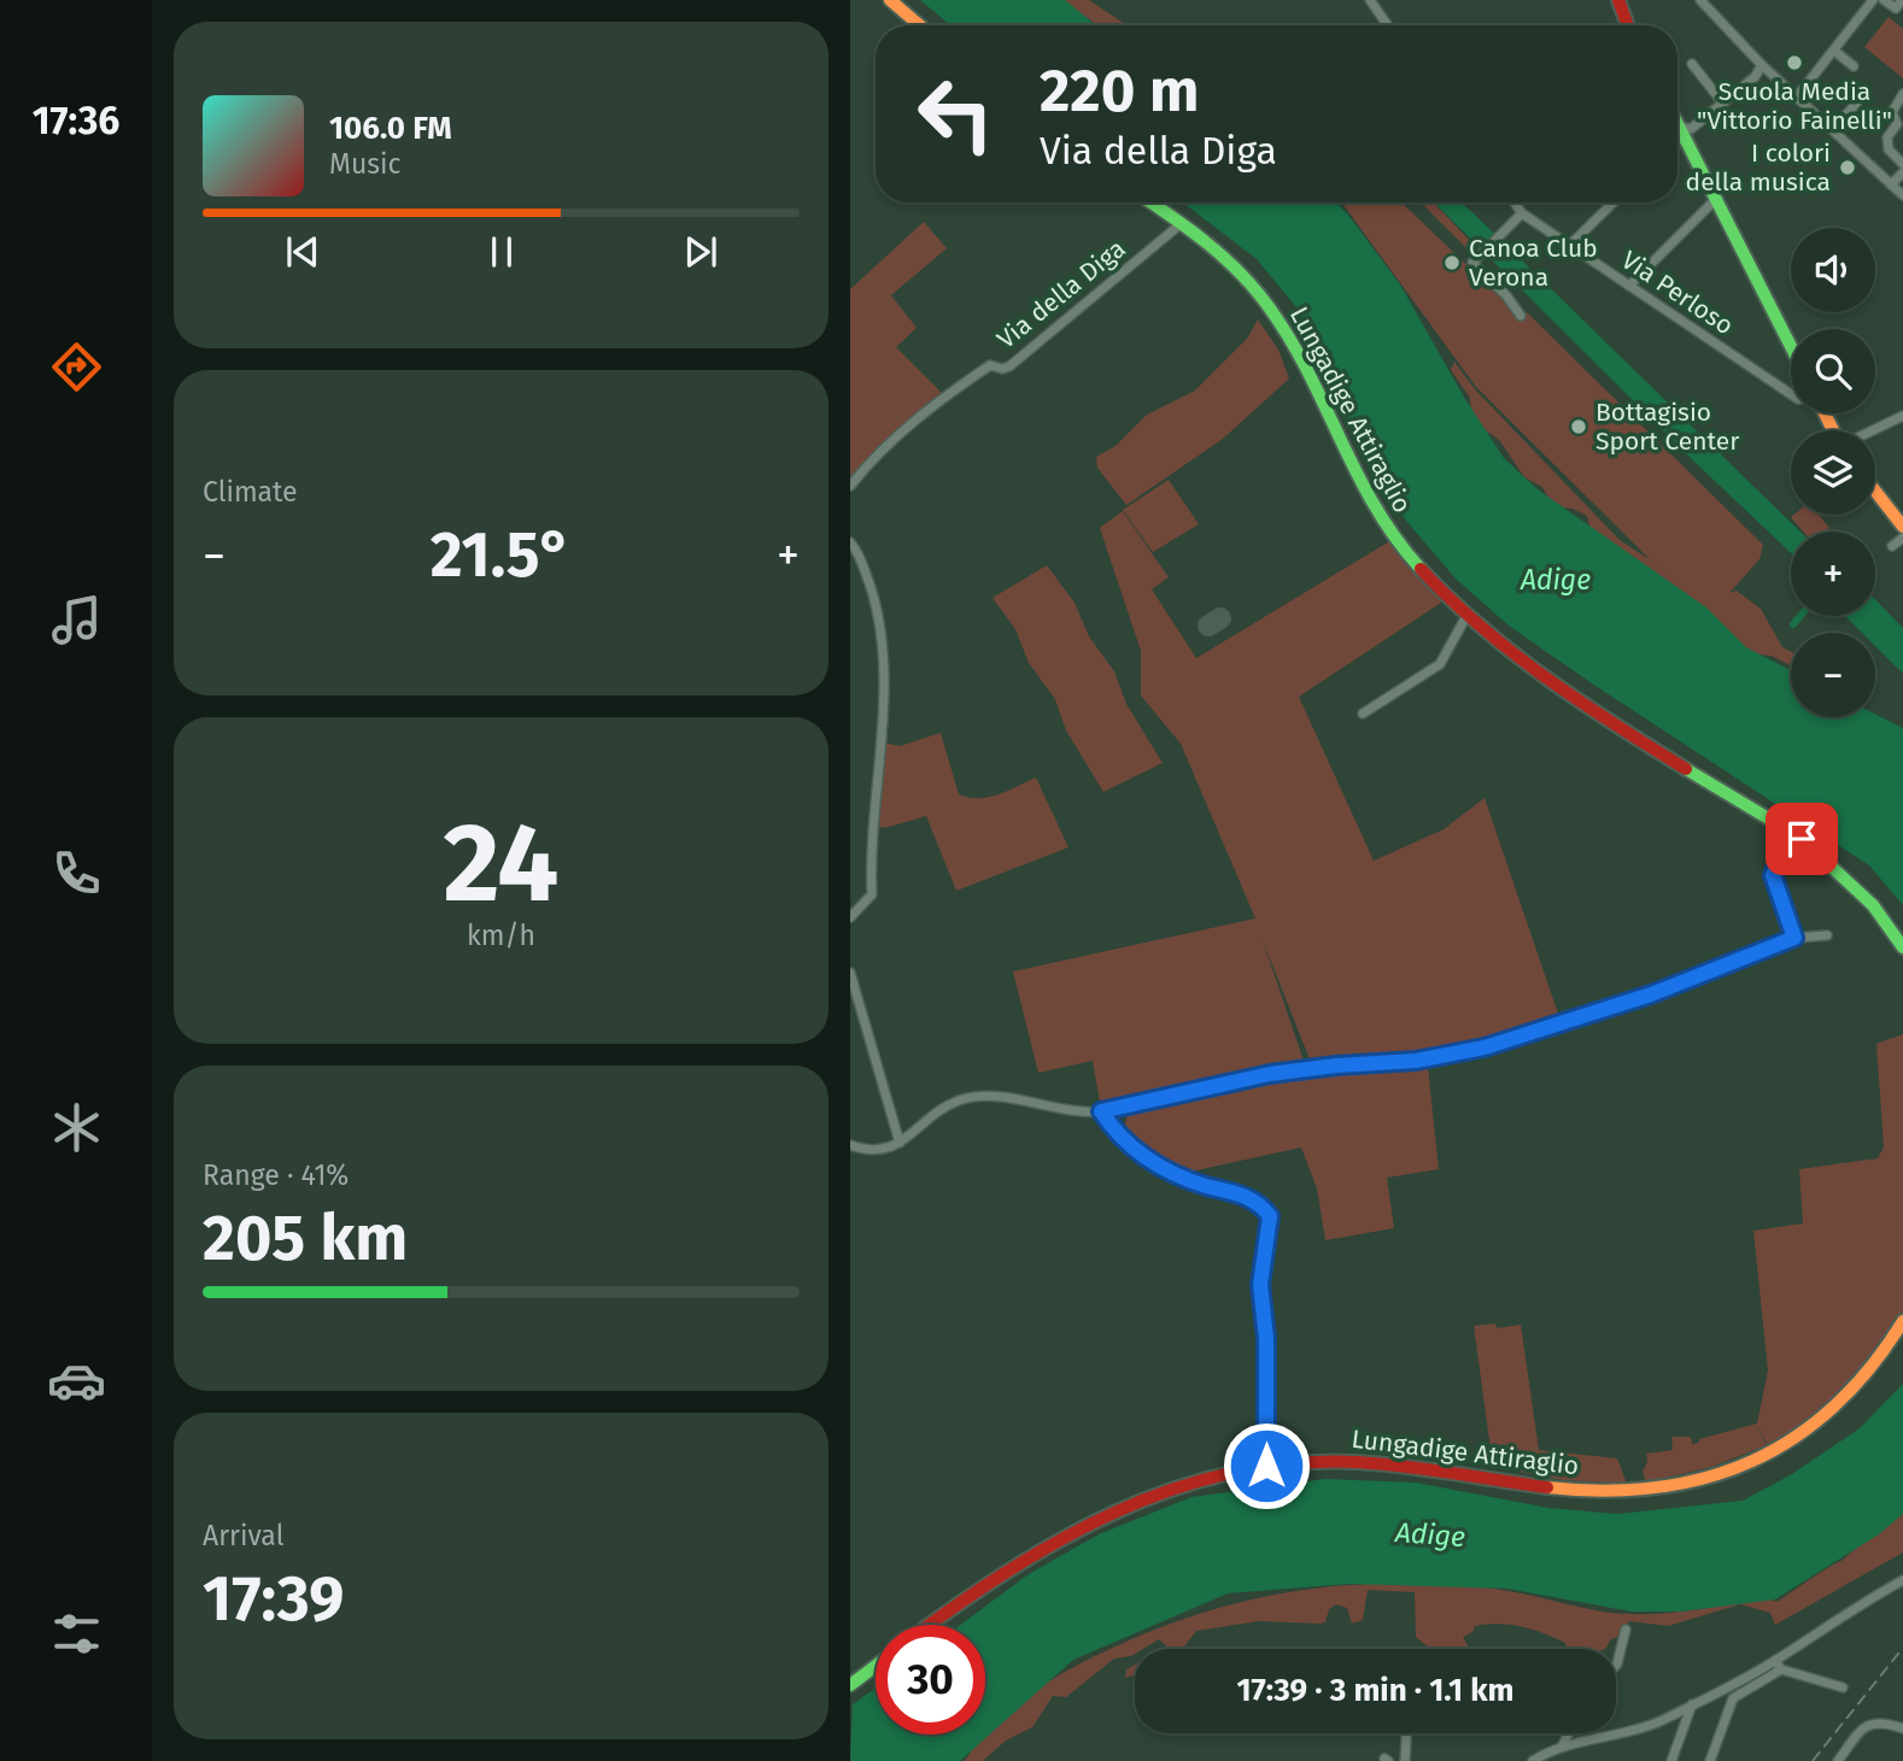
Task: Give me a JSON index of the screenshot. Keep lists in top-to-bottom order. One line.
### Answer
{"streets":{"street":["Via Perloso","Via della Diga","Lungadige Attiraglio"]},"crossings":[["Via della Diga","Lungadige Attiraglio"]],"water":["Adige"],"places":["Scuola Media \"Vittorio Fainelli\"","I colori della musica","Canoa Club Verona","Bottagisio Sport Center"],"page":{"tabs":"17:36","turn":["220 m","Via della Diga"],"song":["106.0 FM","Music"],"map_buttons":["+","−"],"tile":["Climate",["24","km/h"],["Range · 41%","205 km"],["Arrival","17:39"]],"heat":["−","21.5°","+"],"limit":"30","trip":"17:39 · 3 min · 1.1 km"}}
